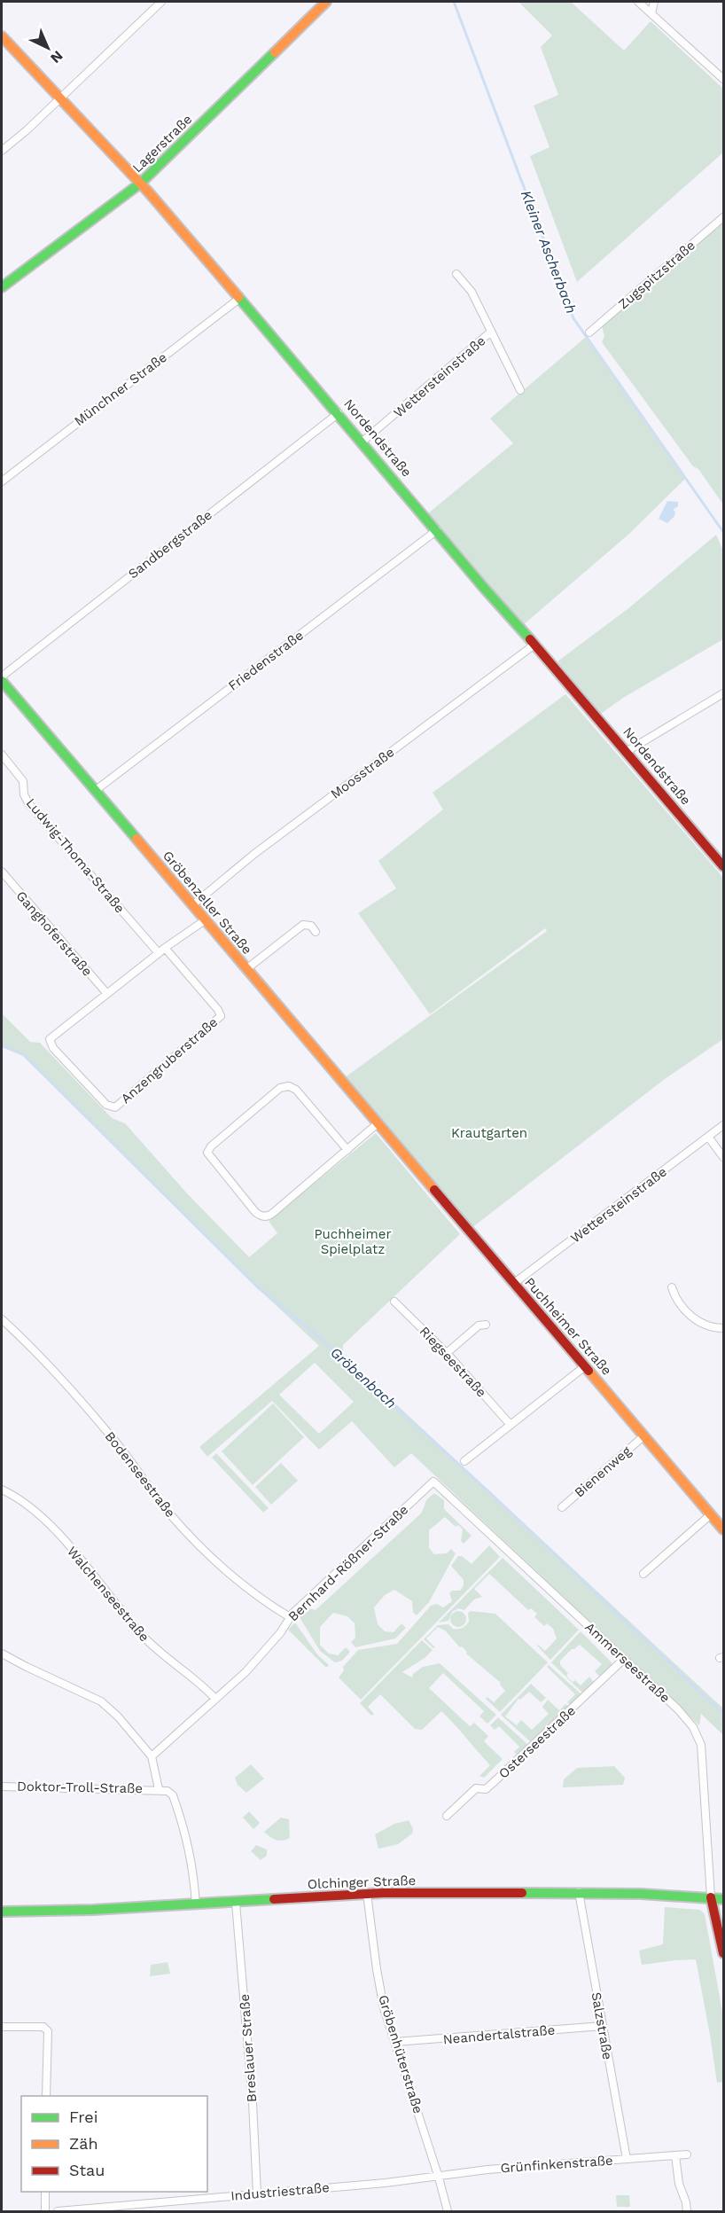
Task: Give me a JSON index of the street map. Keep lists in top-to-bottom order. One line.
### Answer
{"streets":{"street":["Lagerstraße","Zugspitzstraße","Wettersteinstraße","Münchner Straße","Nordendstraße","Sandbergstraße","Friedenstraße","Moosstraße","Ludwig-Thoma-Straße","Gröbenzeller Straße","Ganghoferstraße","Anzengruberstraße","Puchheimer Straße","Riegseestraße","Bienenweg","Bodenseestraße","Bernhard-Rößner-Straße","Walchenseestraße","Ammerseestraße","Osterseestraße","Doktor-Troll-Straße","Olchinger Straße","Salzstraße","Neandertalstraße","Breslauer Straße","Gröbenhüterstraße","Grünfinkenstraße","Industriestraße"]},"crossings":[["Lagerstraße","Nordendstraße"],["Wettersteinstraße","Nordendstraße"],["Wettersteinstraße","Puchheimer Straße"],["Münchner Straße","Nordendstraße"],["Nordendstraße","Sandbergstraße"],["Nordendstraße","Friedenstraße"],["Nordendstraße","Moosstraße"],["Friedenstraße","Gröbenzeller Straße"],["Moosstraße","Gröbenzeller Straße"],["Ludwig-Thoma-Straße","Anzengruberstraße"],["Gröbenzeller Straße","Anzengruberstraße"],["Gröbenzeller Straße","Puchheimer Straße"],["Ganghoferstraße","Anzengruberstraße"],["Puchheimer Straße","Bienenweg"],["Bodenseestraße","Bernhard-Rößner-Straße"],["Bernhard-Rößner-Straße","Walchenseestraße"],["Bernhard-Rößner-Straße","Ammerseestraße"],["Ammerseestraße","Osterseestraße"],["Ammerseestraße","Olchinger Straße"],["Olchinger Straße","Salzstraße"],["Olchinger Straße","Breslauer Straße"],["Olchinger Straße","Gröbenhüterstraße"],["Salzstraße","Neandertalstraße"],["Salzstraße","Grünfinkenstraße"],["Neandertalstraße","Gröbenhüterstraße"],["Breslauer Straße","Industriestraße"],["Gröbenhüterstraße","Grünfinkenstraße"],["Gröbenhüterstraße","Industriestraße"],["Grünfinkenstraße","Industriestraße"]],"water":["Kleiner Ascherbach","Gröbenbach"],"parks":["Krautgarten","Puchheimer Spielplatz"],"legend":["Frei","Zäh","Stau"],"north":"bottom right"}
